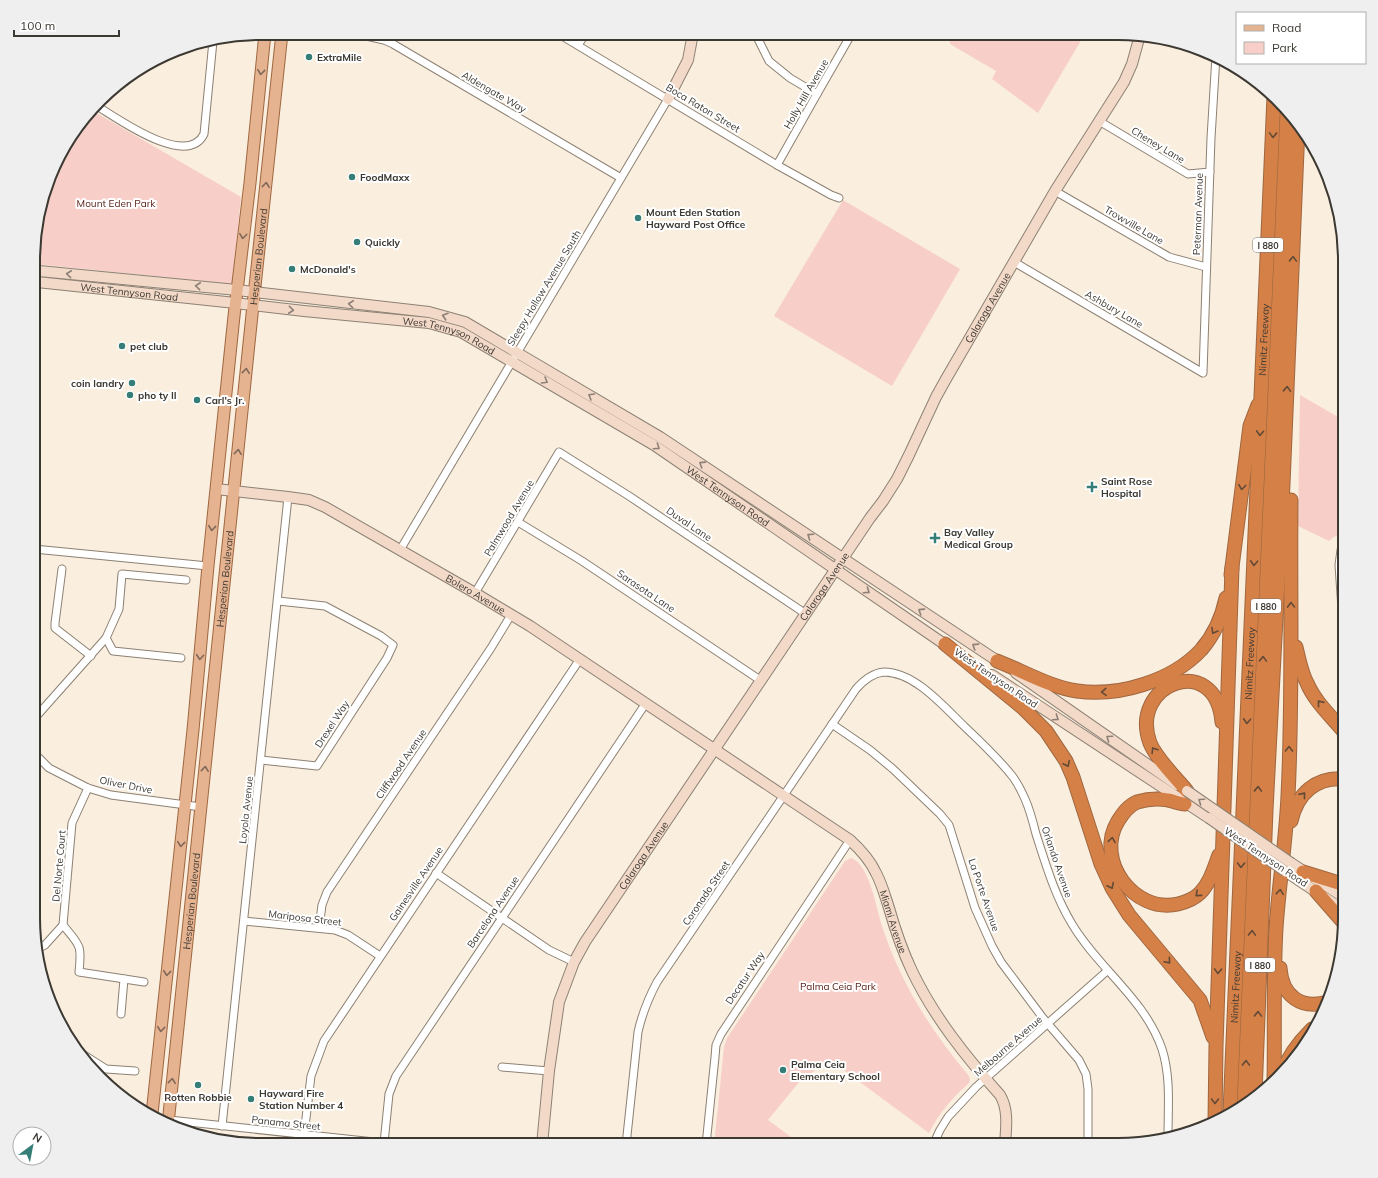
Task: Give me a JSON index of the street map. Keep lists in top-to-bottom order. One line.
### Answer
{"streets":{"highway":["I 880","Nimitz Freeway"],"main road":["Hesperian Boulevard","West Tennyson Road","Calaroga Avenue","Bolero Avenue","Miami Avenue"],"street":["Aldengate Way","Holly Hill Avenue","Boca Raton Street","Cheney Lane","Peterman Avenue","Trowville Lane","Sleepy Hollow Avenue South","Ashbury Lane","Palmwood Avenue","Duval Lane","Sarasota Lane","Drexel Way","Cliffwood Avenue","Oliver Drive","Loyola Avenue","Orlando Avenue","Del Norte Court","Gainesville Avenue","Coronado Street","La Porte Avenue","Barcelona Avenue","Mariposa Street","Decatur Way","Melbourne Avenue","Panama Street"]},"crossings":[["Aldengate Way","Sleepy Hollow Avenue South"],["Holly Hill Avenue","Boca Raton Street"],["Boca Raton Street","Sleepy Hollow Avenue South"],["Cheney Lane","Peterman Avenue"],["Cheney Lane","Calaroga Avenue"],["Peterman Avenue","Trowville Lane"],["Peterman Avenue","Ashbury Lane"],["Trowville Lane","Calaroga Avenue"],["Hesperian Boulevard","West Tennyson Road"],["Hesperian Boulevard","Bolero Avenue"],["Hesperian Boulevard","Oliver Drive"],["Sleepy Hollow Avenue South","West Tennyson Road"],["Sleepy Hollow Avenue South","Bolero Avenue"],["West Tennyson Road","Calaroga Avenue"],["Calaroga Avenue","Ashbury Lane"],["Calaroga Avenue","Duval Lane"],["Calaroga Avenue","Sarasota Lane"],["Calaroga Avenue","Bolero Avenue"],["Calaroga Avenue","Miami Avenue"],["Palmwood Avenue","Duval Lane"],["Palmwood Avenue","Sarasota Lane"],["Palmwood Avenue","Bolero Avenue"],["Bolero Avenue","Cliffwood Avenue"],["Bolero Avenue","Loyola Avenue"],["Bolero Avenue","Gainesville Avenue"],["Bolero Avenue","Barcelona Avenue"],["Bolero Avenue","Miami Avenue"],["Drexel Way","Loyola Avenue"],["Cliffwood Avenue","Mariposa Street"],["Oliver Drive","Del Norte Court"],["Loyola Avenue","Mariposa Street"],["Loyola Avenue","Panama Street"],["Orlando Avenue","Coronado Street"],["Orlando Avenue","Melbourne Avenue"],["Gainesville Avenue","Mariposa Street"],["Gainesville Avenue","Panama Street"],["Coronado Street","La Porte Avenue"],["Coronado Street","Miami Avenue"],["La Porte Avenue","Melbourne Avenue"],["Miami Avenue","Decatur Way"],["Miami Avenue","Melbourne Avenue"]],"parks":["Mount Eden Park","Palma Ceia Park"],"places":{"other":["ExtraMile","FoodMaxx","Mount Eden Station Hayward Post Office","Quickly","McDonald's","pet club","coin landry","pho ty II","Carl's Jr.","Palma Ceia Elementary School","Rotten Robbie","Hayward Fire Station Number 4"],"health":["Saint Rose Hospital","Bay Valley Medical Group"]},"legend":["Road","Park"],"scale_bar":"100 m","north":"top right"}
